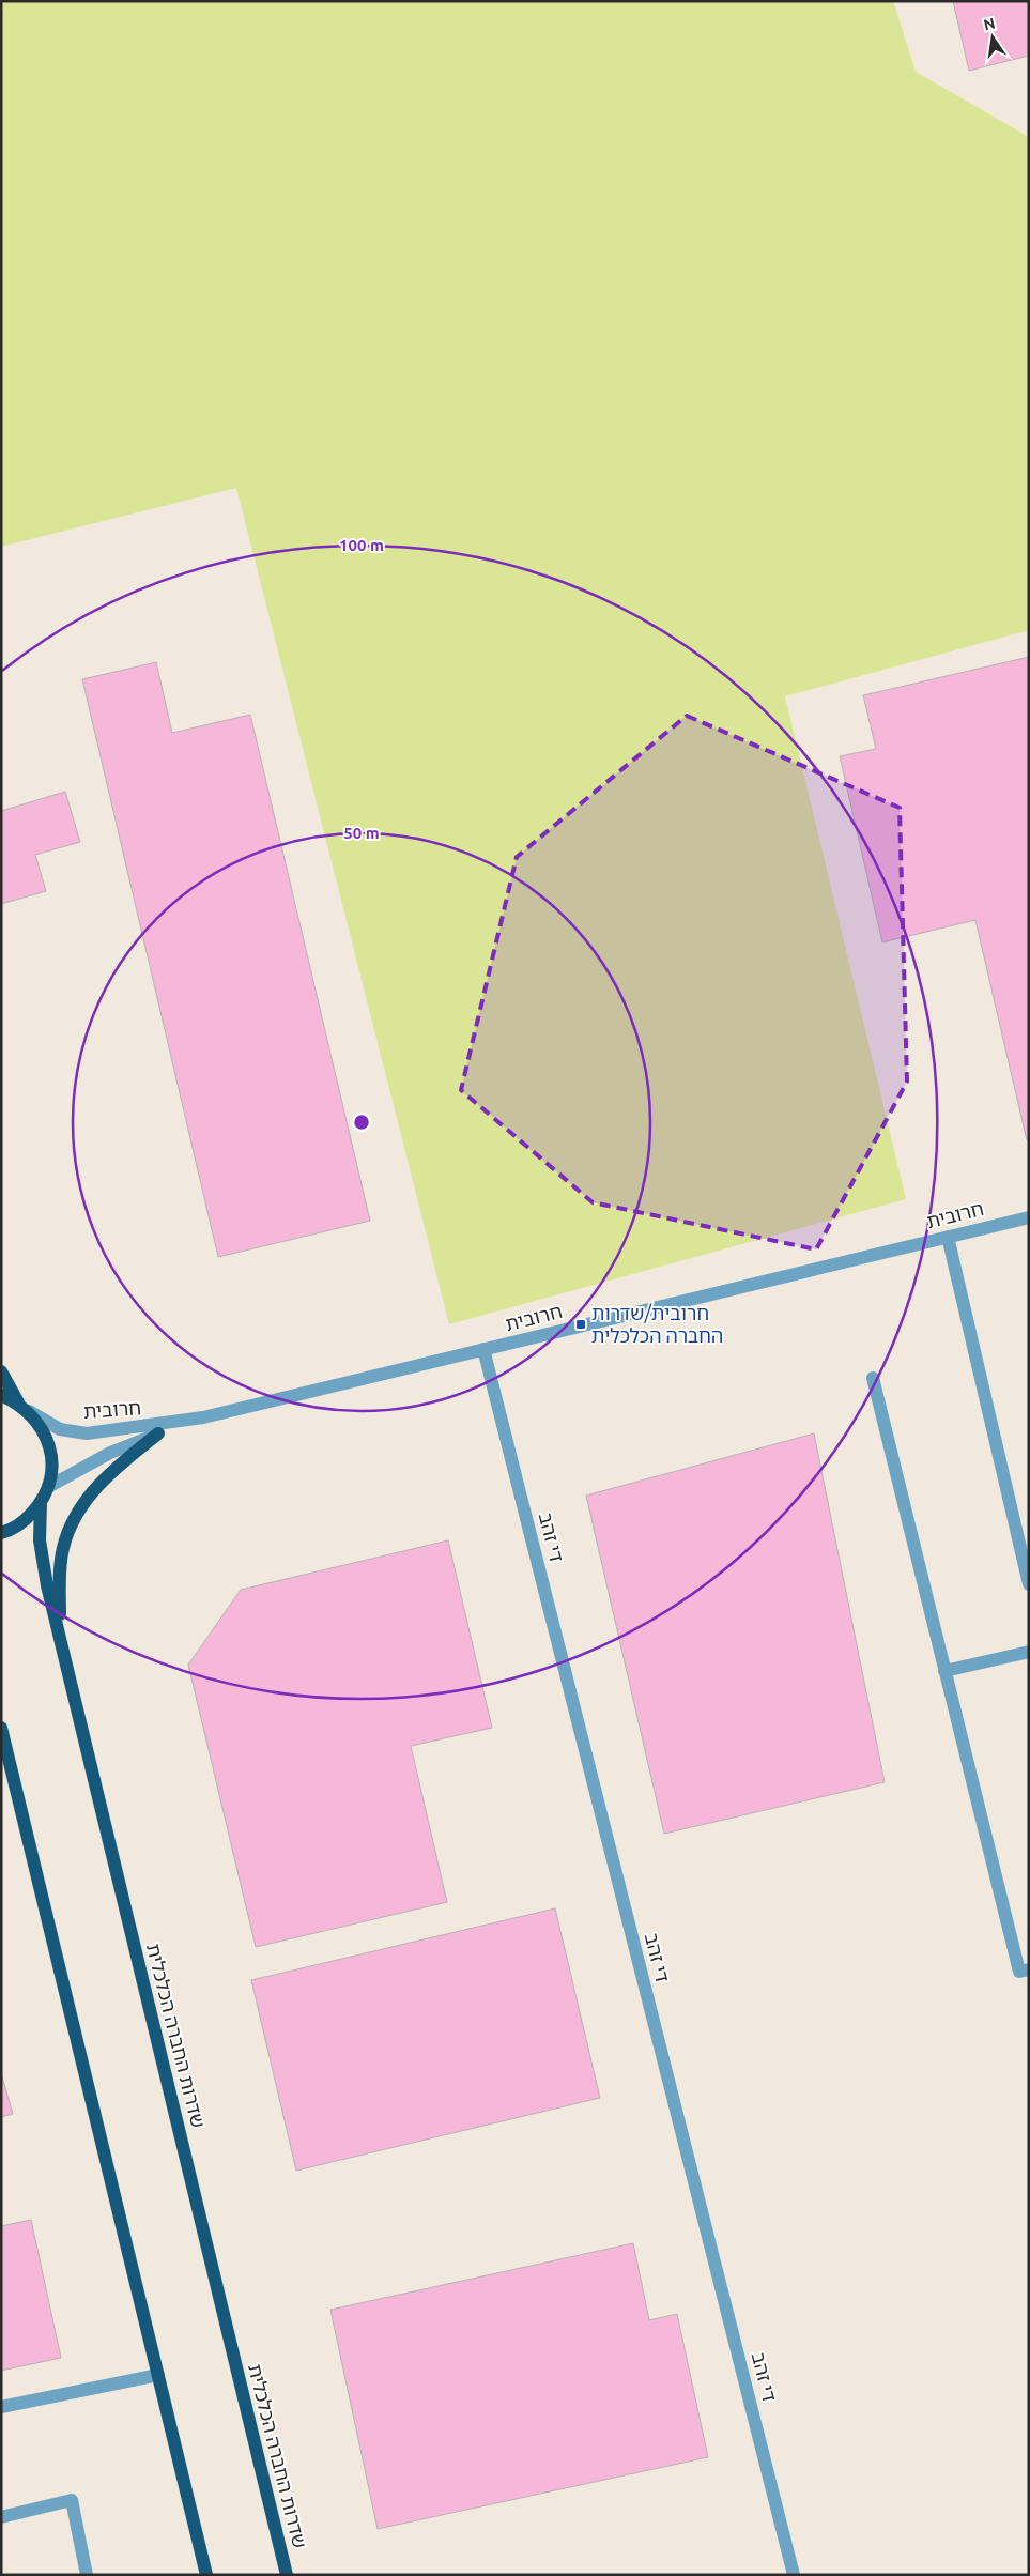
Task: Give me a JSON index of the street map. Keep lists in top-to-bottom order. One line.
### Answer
{"streets":{"main road":["שדרות החברה הכלכלית"],"street":["חרובית","די זהב"]},"crossings":[["חרובית","די זהב"]],"places":{"transit":["חרובית/שדרות החברה הכלכלית"]},"north":"top","rings":["100 m","50 m"]}
